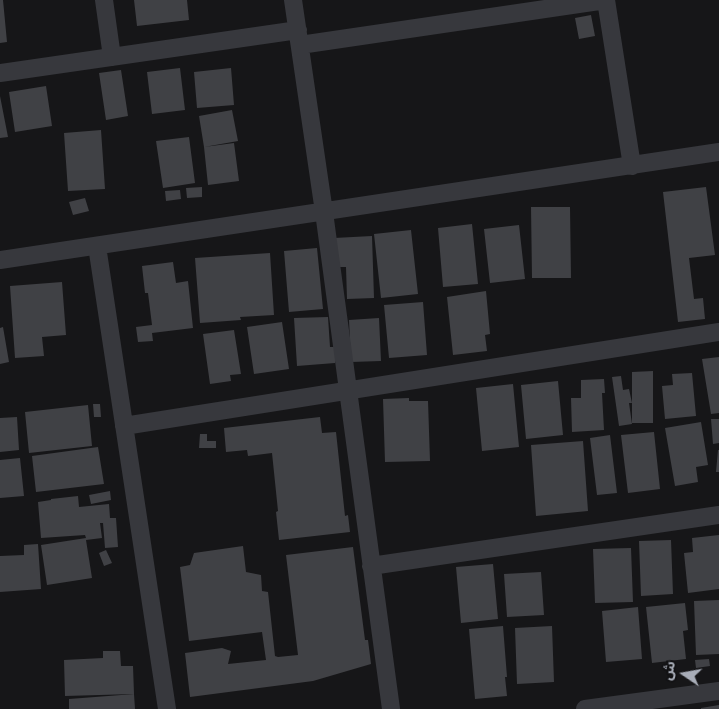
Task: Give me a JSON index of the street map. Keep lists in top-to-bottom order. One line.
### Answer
{"north":"left"}
